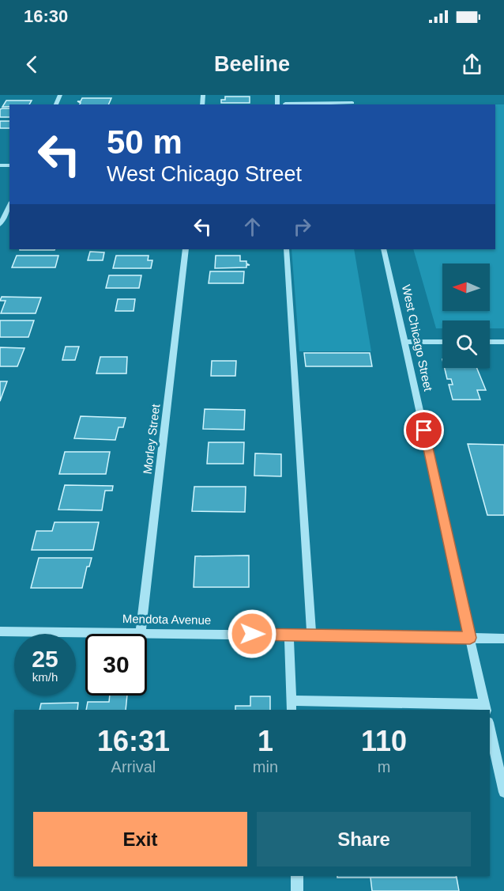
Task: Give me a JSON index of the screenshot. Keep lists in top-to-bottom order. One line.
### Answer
{"streets":{"street":["West Chicago Street","Morley Street","Mendota Avenue"]},"crossings":[["West Chicago Street","Mendota Avenue"],["Morley Street","Mendota Avenue"]],"north":"left","page":{"status":"16:30","header":"Beeline","turn":["50 m","West Chicago Street"],"speed":"25 km/h","limit":"30","eta":["16:31","Arrival","1","min","110","m"],"buttons":["Exit","Share"]}}
